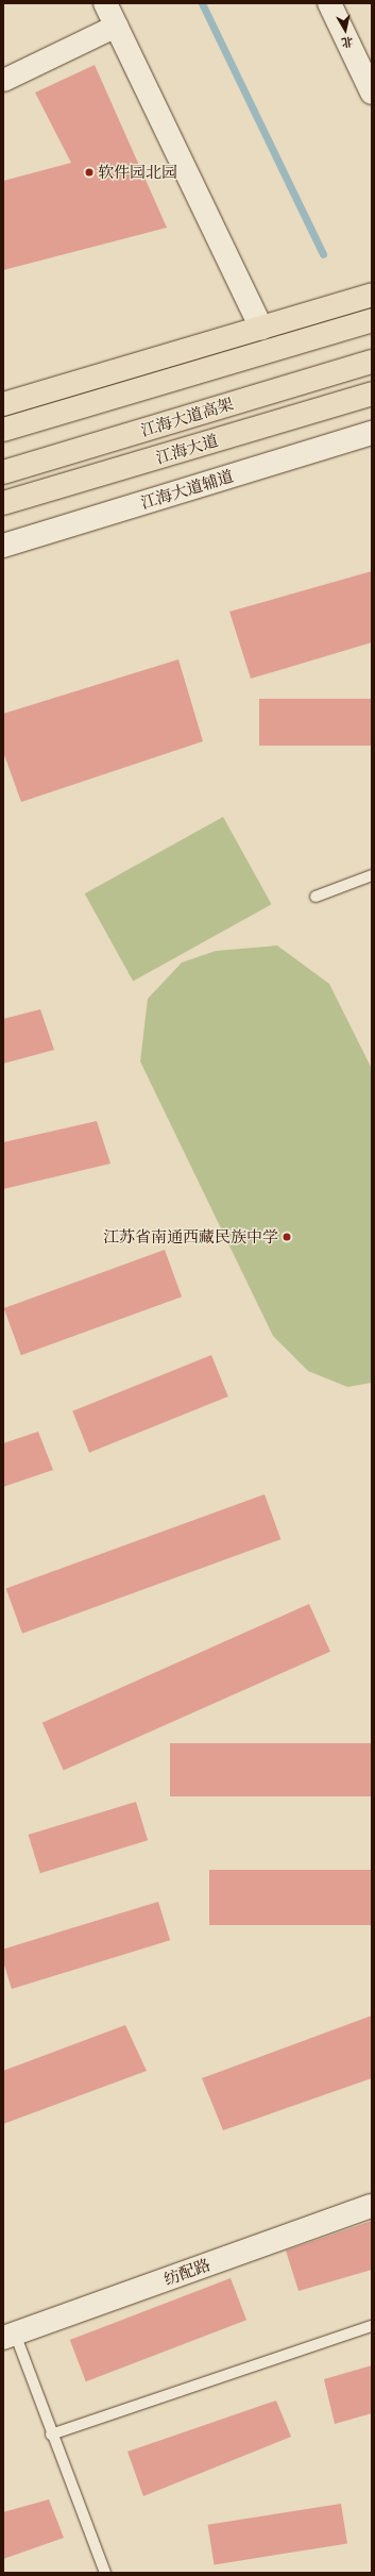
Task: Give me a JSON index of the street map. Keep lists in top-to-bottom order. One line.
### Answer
{"streets":{"main road":["江海大道高架","江海大道"],"street":["江海大道辅道","纺配路"]},"places":["软件园北园","江苏省南通西藏民族中学"],"north":"bottom"}
